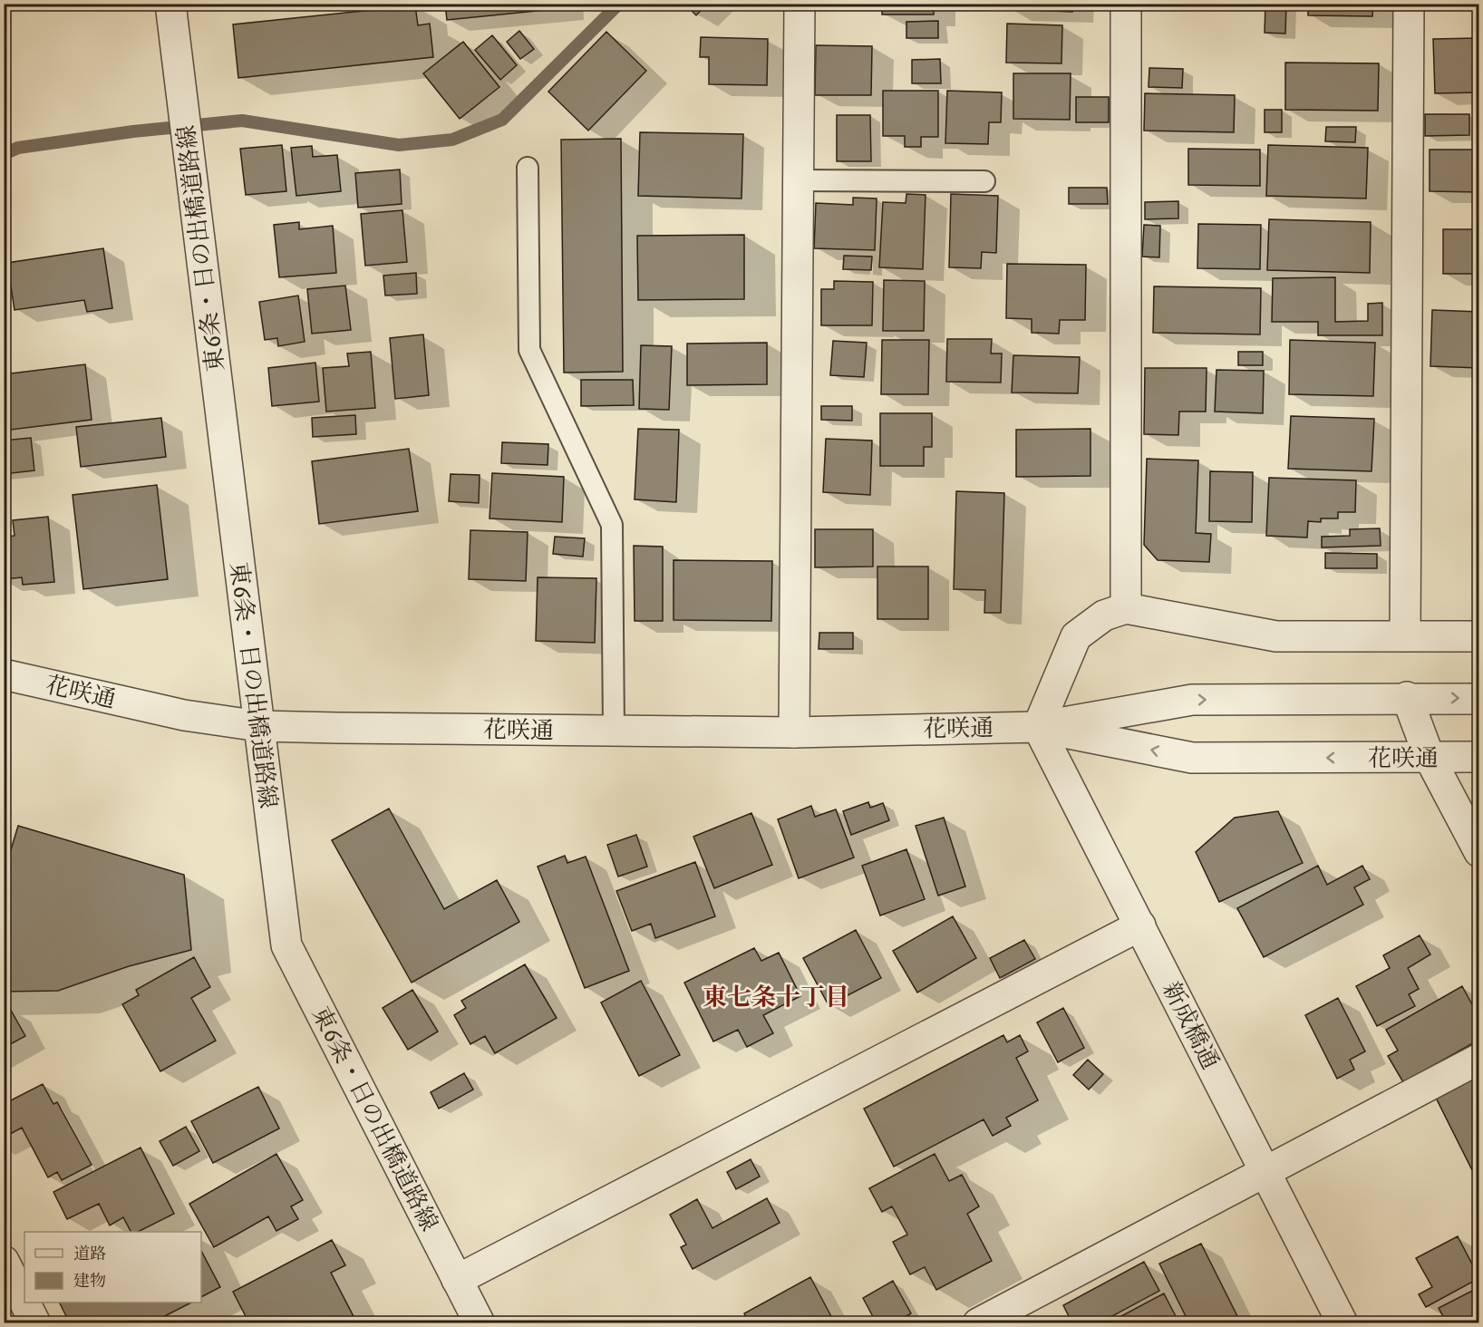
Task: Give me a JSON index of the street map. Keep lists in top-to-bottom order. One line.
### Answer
{"streets":{"street":["東6条・日の出橋道路線","花咲通","新成橋通"]},"crossings":[["東6条・日の出橋道路線","花咲通"],["花咲通","新成橋通"]],"districts":["東七条十丁目"],"legend":["道路","建物"]}
